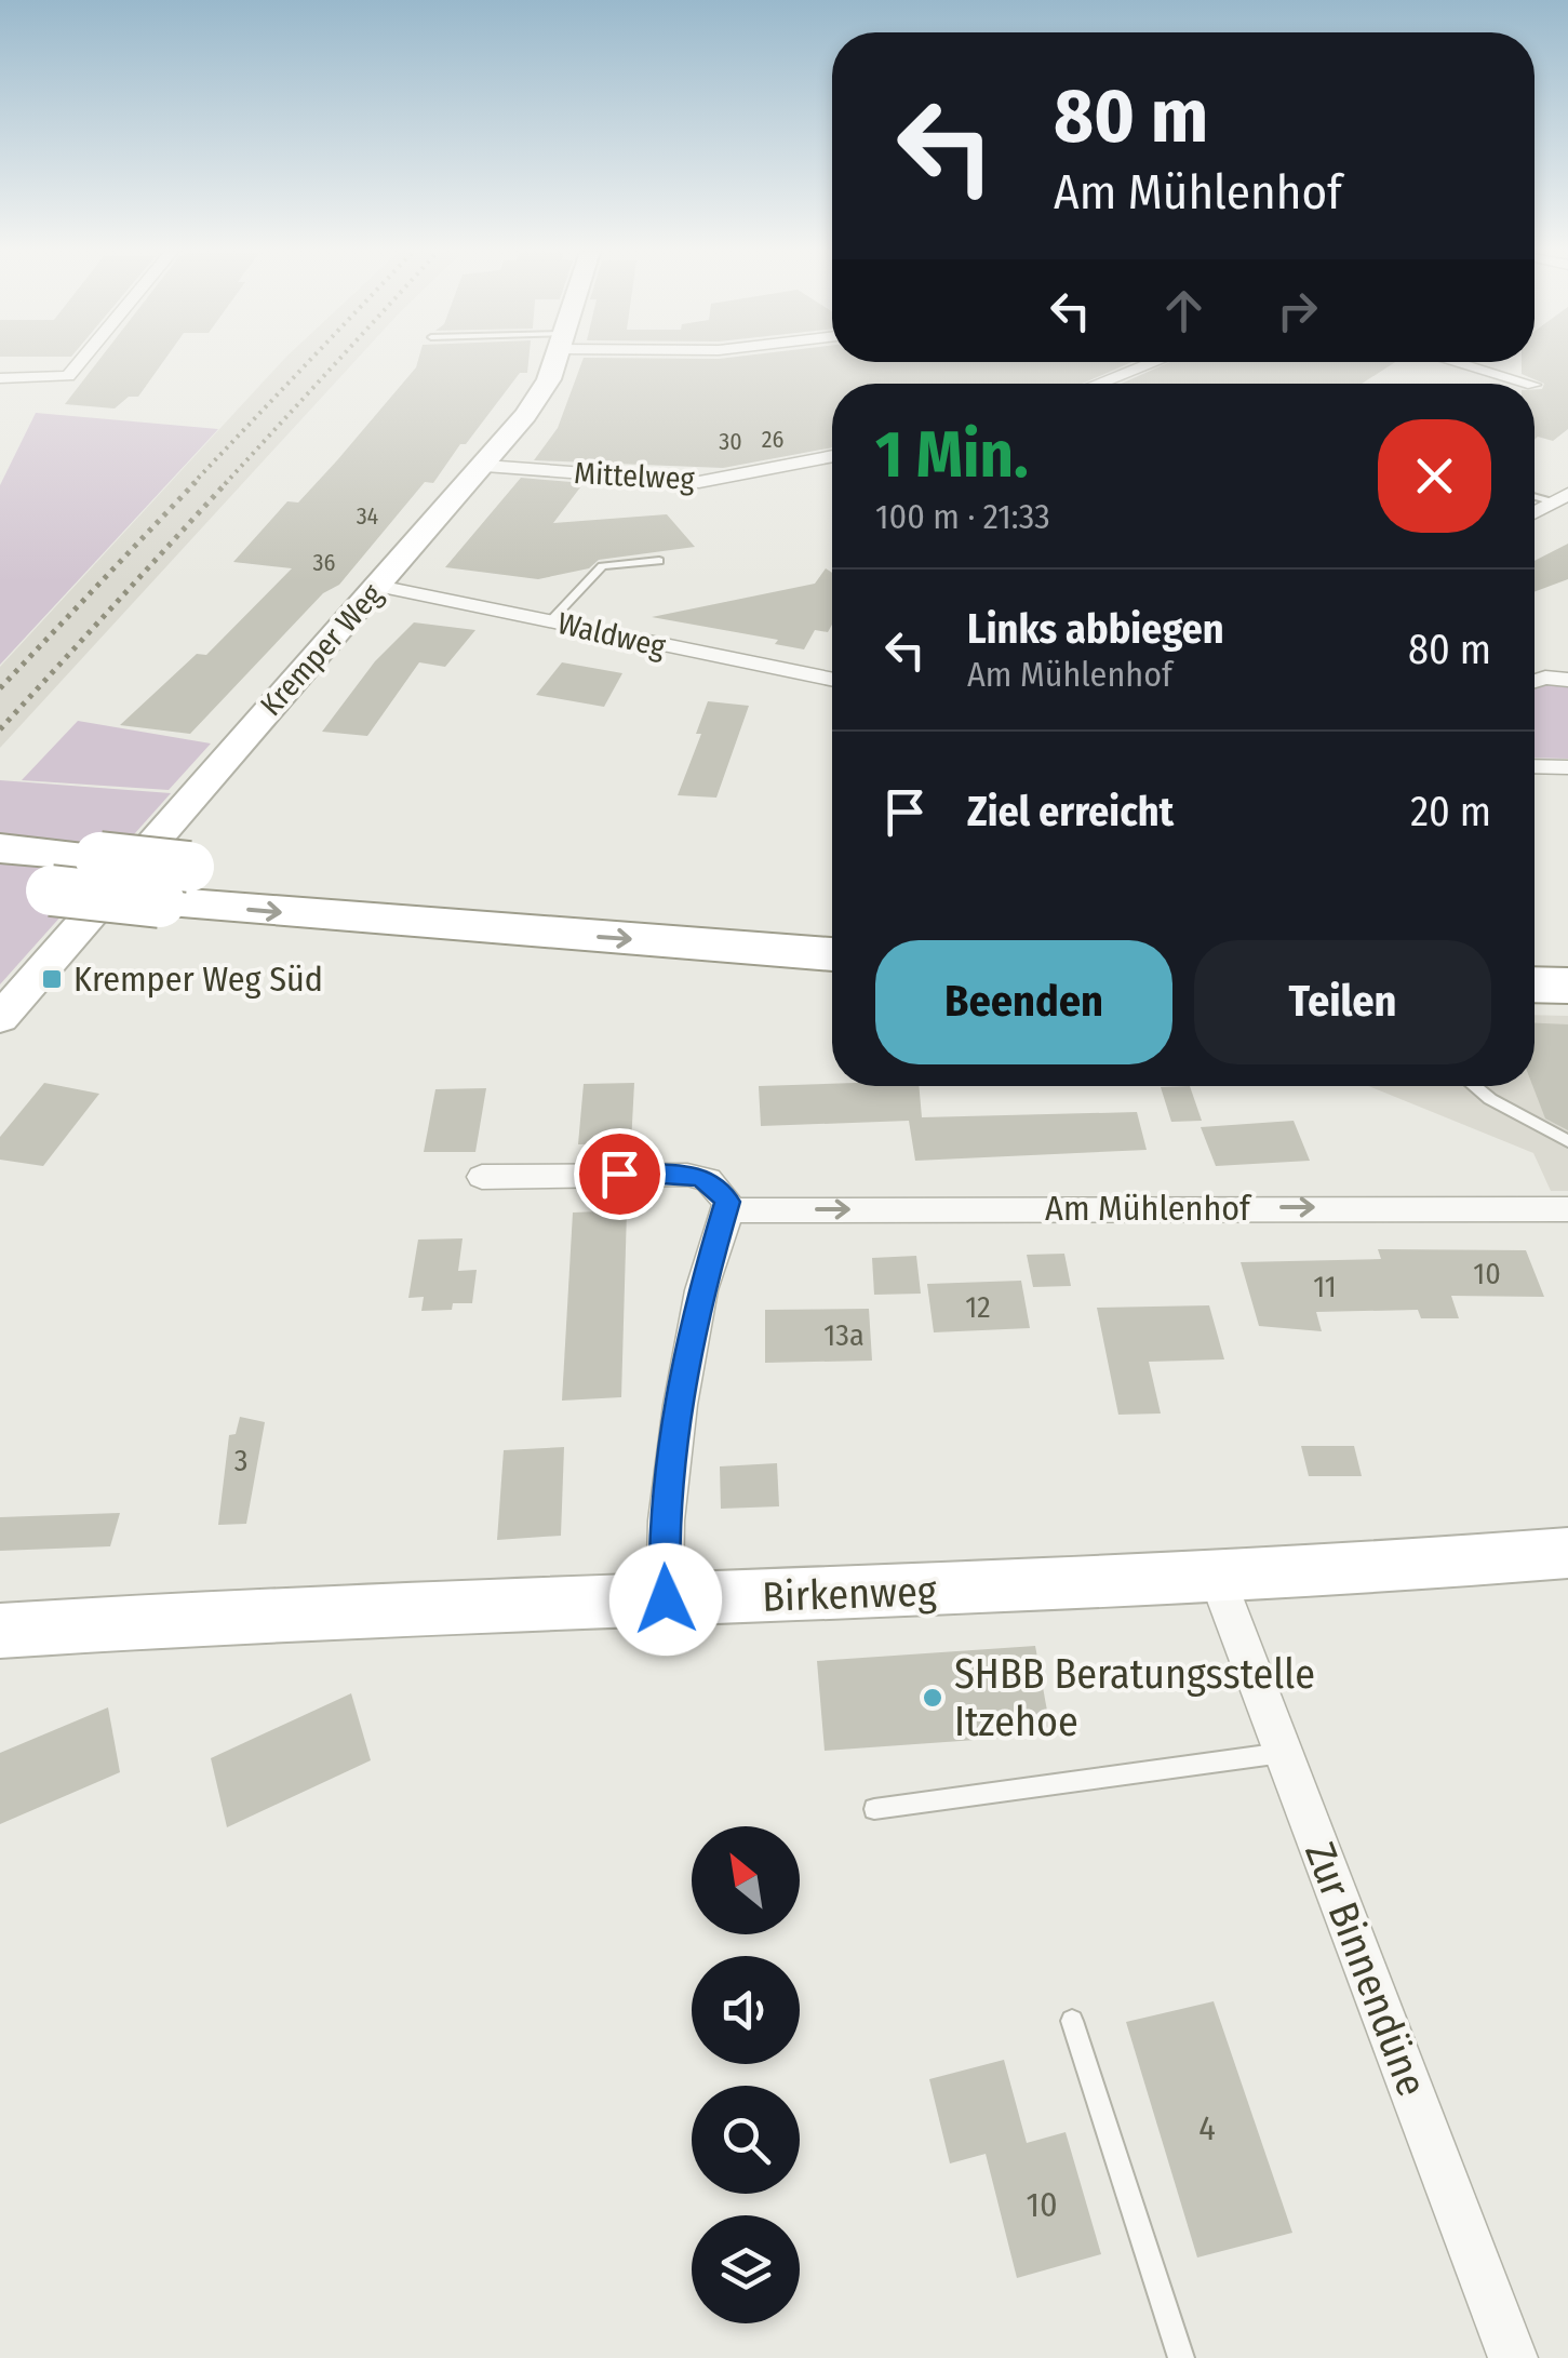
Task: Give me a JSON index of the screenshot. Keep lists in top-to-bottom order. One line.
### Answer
{"streets":{"street":["Mittelweg","Waldweg","Kremper Weg","Am Mühlenhof","Birkenweg","Zur Binnendüne"]},"crossings":[["Mittelweg","Kremper Weg"],["Waldweg","Kremper Weg"],["Birkenweg","Zur Binnendüne"]],"one_way":["Am Mühlenhof"],"places":{"transit":["Kremper Weg Süd"],"other":["SHBB Beratungsstelle Itzehoe"]},"house_numbers":["26","30","34","36","10","11","12","13a","3","4","10"],"north":"top left","page":{"turn":["80 m","Am Mühlenhof"],"heading":["1 Min.","100 m · 21:33"],"list":[{"name":"Links abbiegen","note":"Am Mühlenhof","value":"80 m"},{"name":"Ziel erreicht","value":"20 m"}],"buttons":["Beenden","Teilen"]}}
